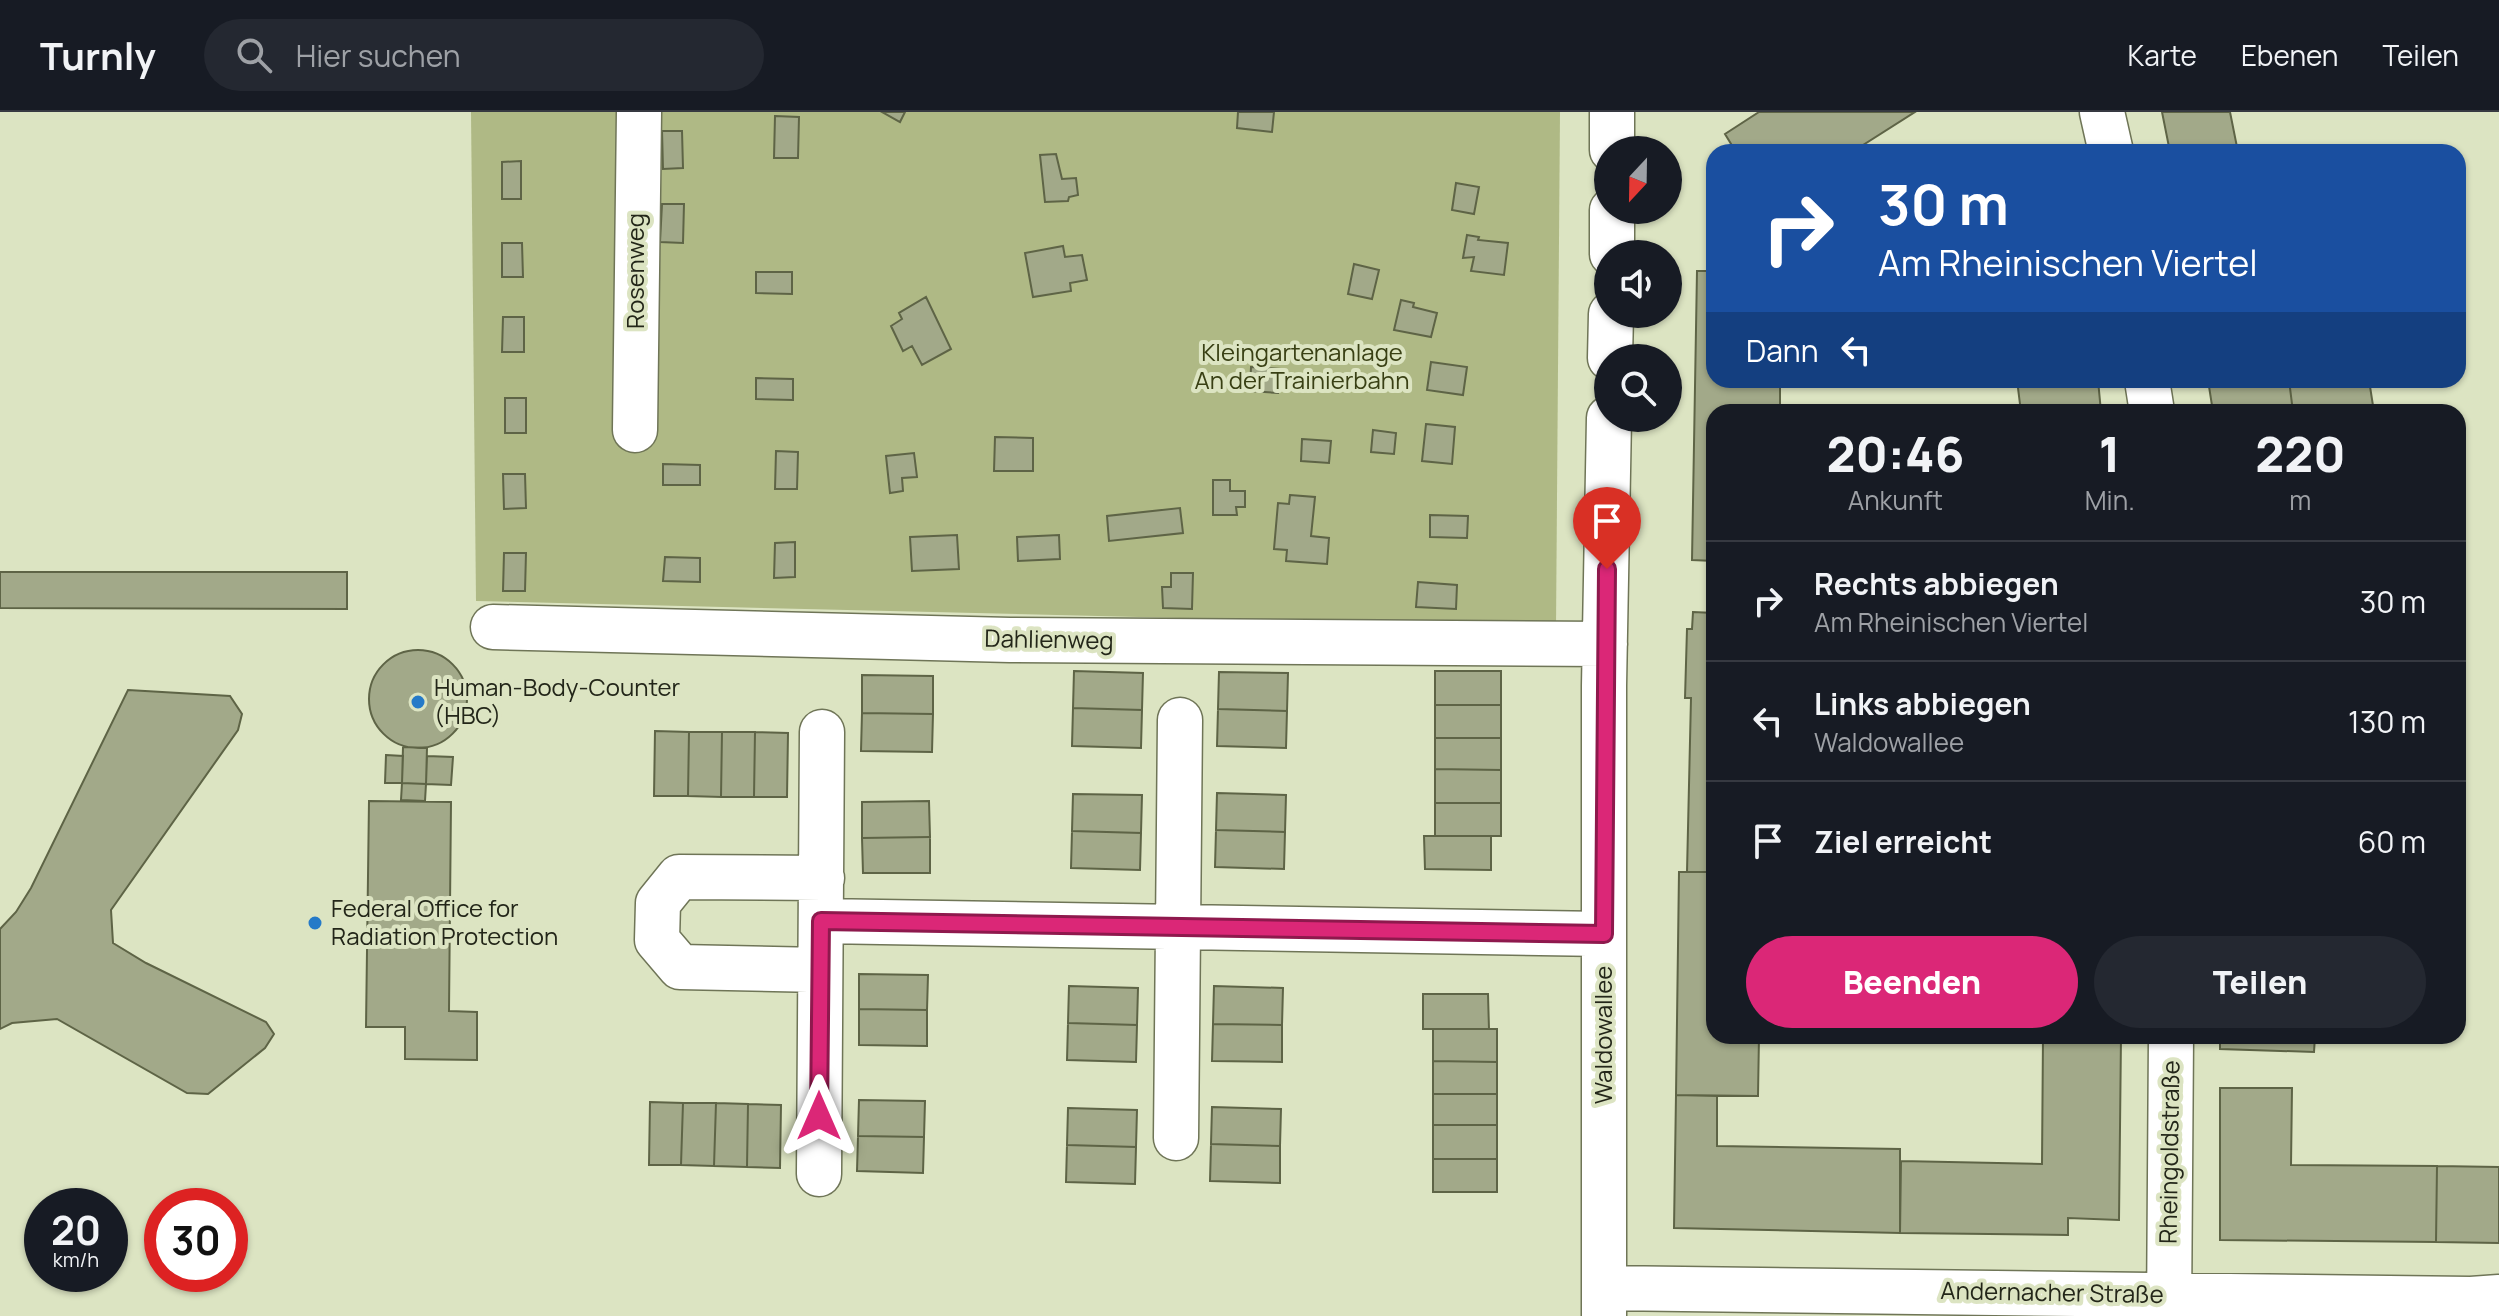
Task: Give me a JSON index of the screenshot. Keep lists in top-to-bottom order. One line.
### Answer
{"streets":{"street":["Rosenweg","Dahlienweg","Waldowallee","Rheingoldstraße","Andernacher Straße"]},"crossings":[["Dahlienweg","Waldowallee"],["Waldowallee","Andernacher Straße"],["Rheingoldstraße","Andernacher Straße"]],"parks":["Kleingartenanlage An der Trainierbahn"],"places":["Human-Body-Counter (HBC)","Federal Office for Radiation Protection"],"north":"bottom","page":{"header":"Turnly","search":"Hier suchen","nav":["Karte","Ebenen","Teilen"],"turn":["30 m","Am Rheinischen Viertel"],"then":"Dann","eta":["20:46","Ankunft","1","Min.","220","m"],"list":[{"name":"Rechts abbiegen","note":"Am Rheinischen Viertel","value":"30 m"},{"name":"Links abbiegen","note":"Waldowallee","value":"130 m"},{"name":"Ziel erreicht","value":"60 m"}],"buttons":["Beenden","Teilen"],"speed":"20 km/h","limit":"30"}}
